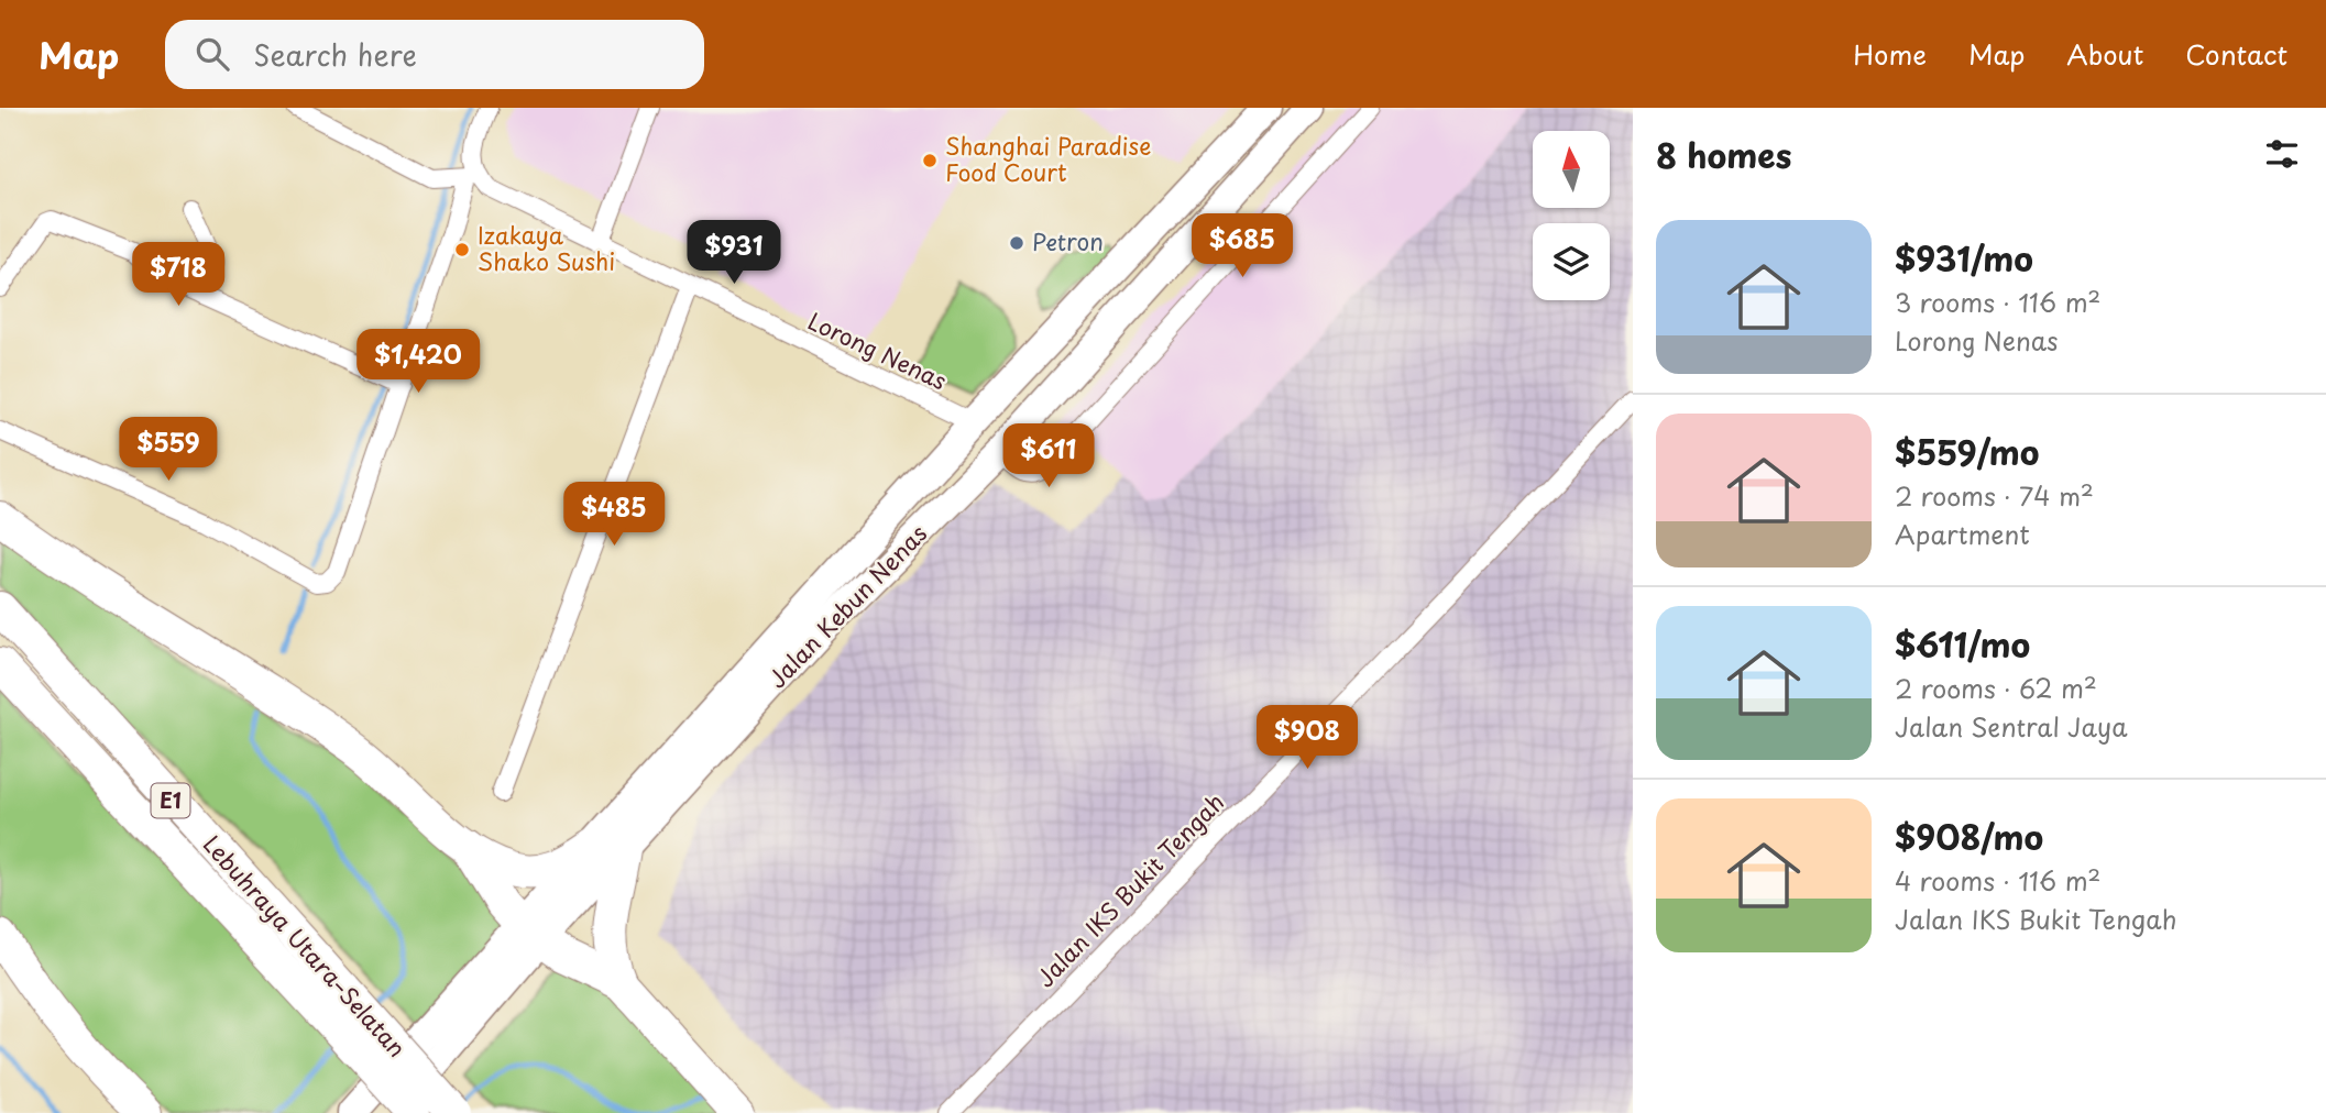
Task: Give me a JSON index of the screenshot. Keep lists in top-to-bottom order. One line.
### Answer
{"streets":{"highway":["E1","Lebuhraya Utara–Selatan"],"main road":["Jalan Kebun Nenas"],"street":["Lorong Nenas","Jalan IKS Bukit Tengah"]},"crossings":[["Lorong Nenas","Jalan Kebun Nenas"]],"places":["Shanghai Paradise Food Court","Petron","Izakaya Shako Sushi"],"north":"top","page":{"header":"Map","search":"Search here","nav":["Home","Map","About","Contact"],"heading":"8 homes","list":[{"name":"$931/mo","note":"3 rooms · 116 m² · Lorong Nenas"},{"name":"$559/mo","note":"2 rooms · 74 m² · Apartment"},{"name":"$611/mo","note":"2 rooms · 62 m² · Jalan Sentral Jaya"},{"name":"$908/mo","note":"4 rooms · 116 m² · Jalan IKS Bukit Tengah"}],"price":["$685","$931","$718","$1,420","$559","$611","$485","$908"]}}
